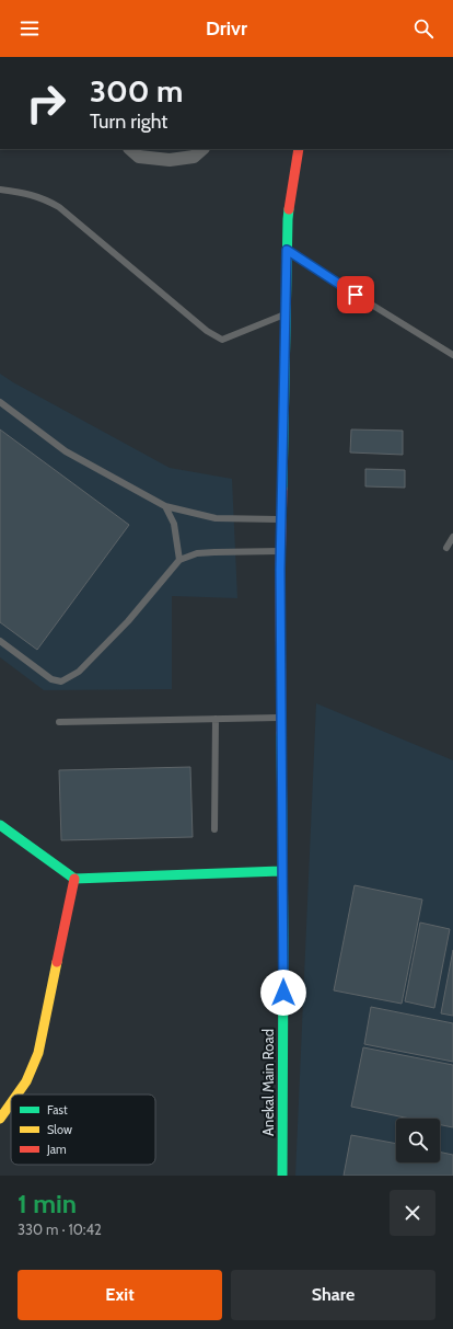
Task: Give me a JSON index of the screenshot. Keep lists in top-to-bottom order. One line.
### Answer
{"streets":{"main road":["Anekal Main Road"]},"legend":["Fast","Slow","Jam"],"page":{"header":"Drivr","turn":["300 m","Turn right"],"heading":["1 min","330 m · 10:42"],"buttons":["Exit","Share"]}}
